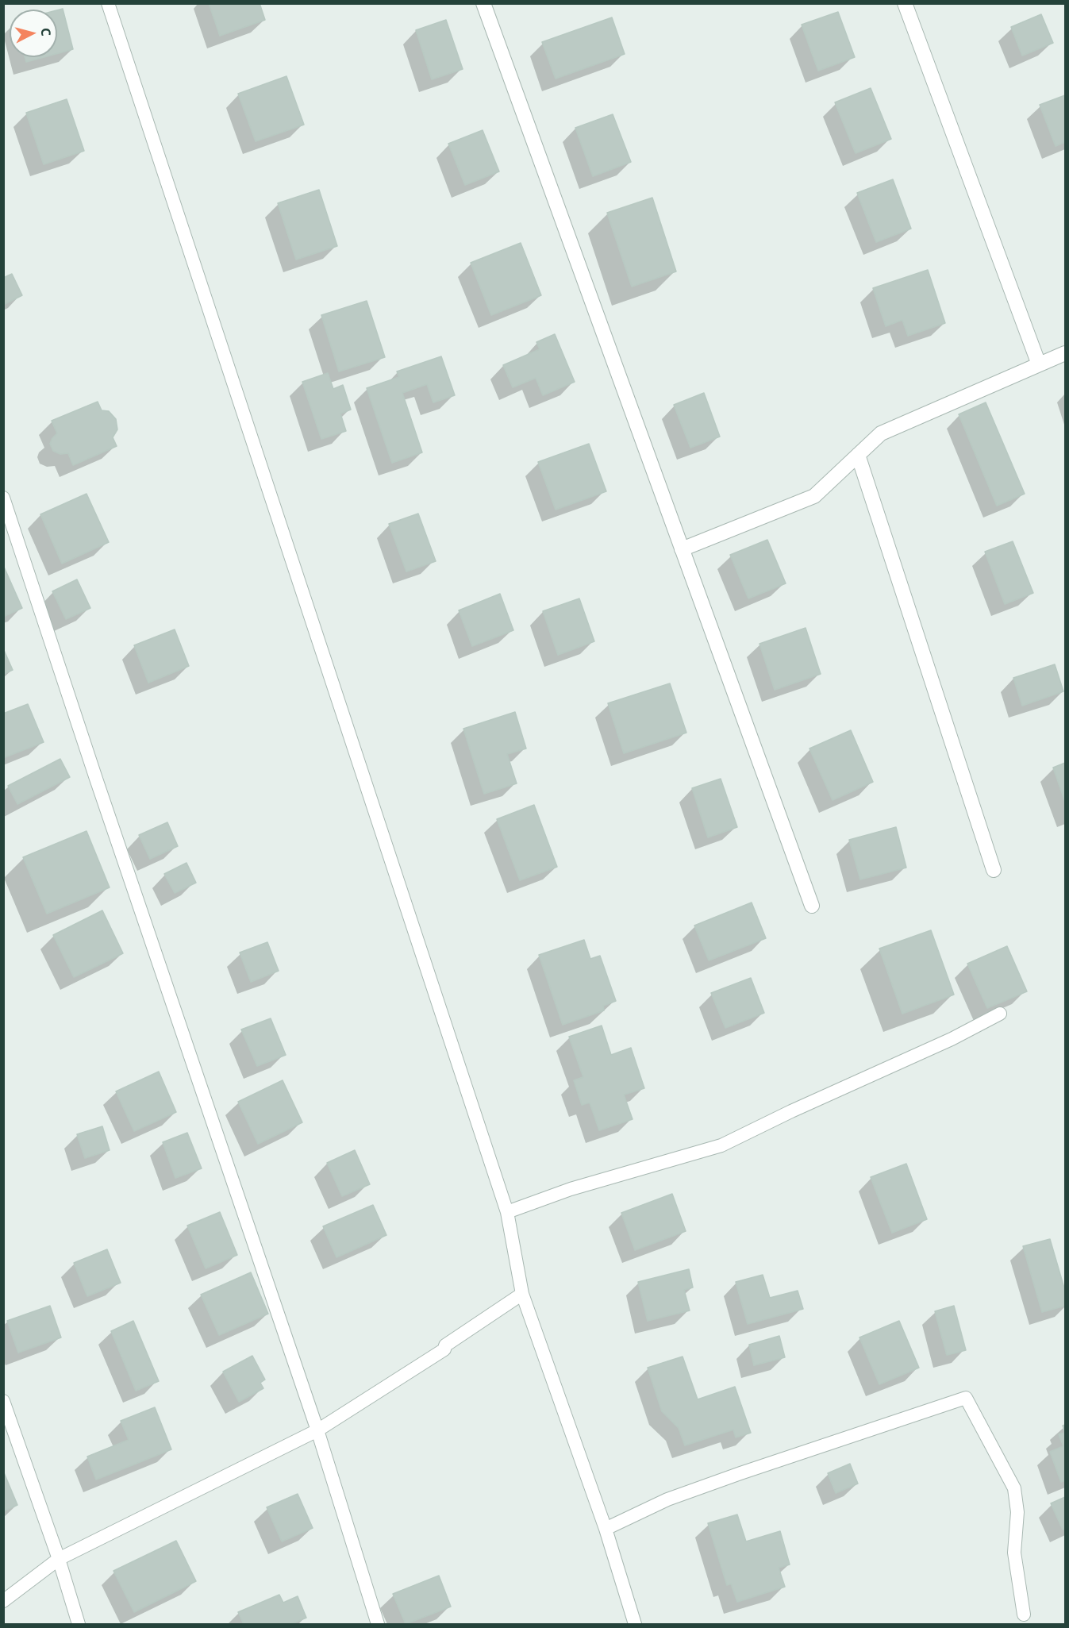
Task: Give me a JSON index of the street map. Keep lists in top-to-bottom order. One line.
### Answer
{"north":"right"}
